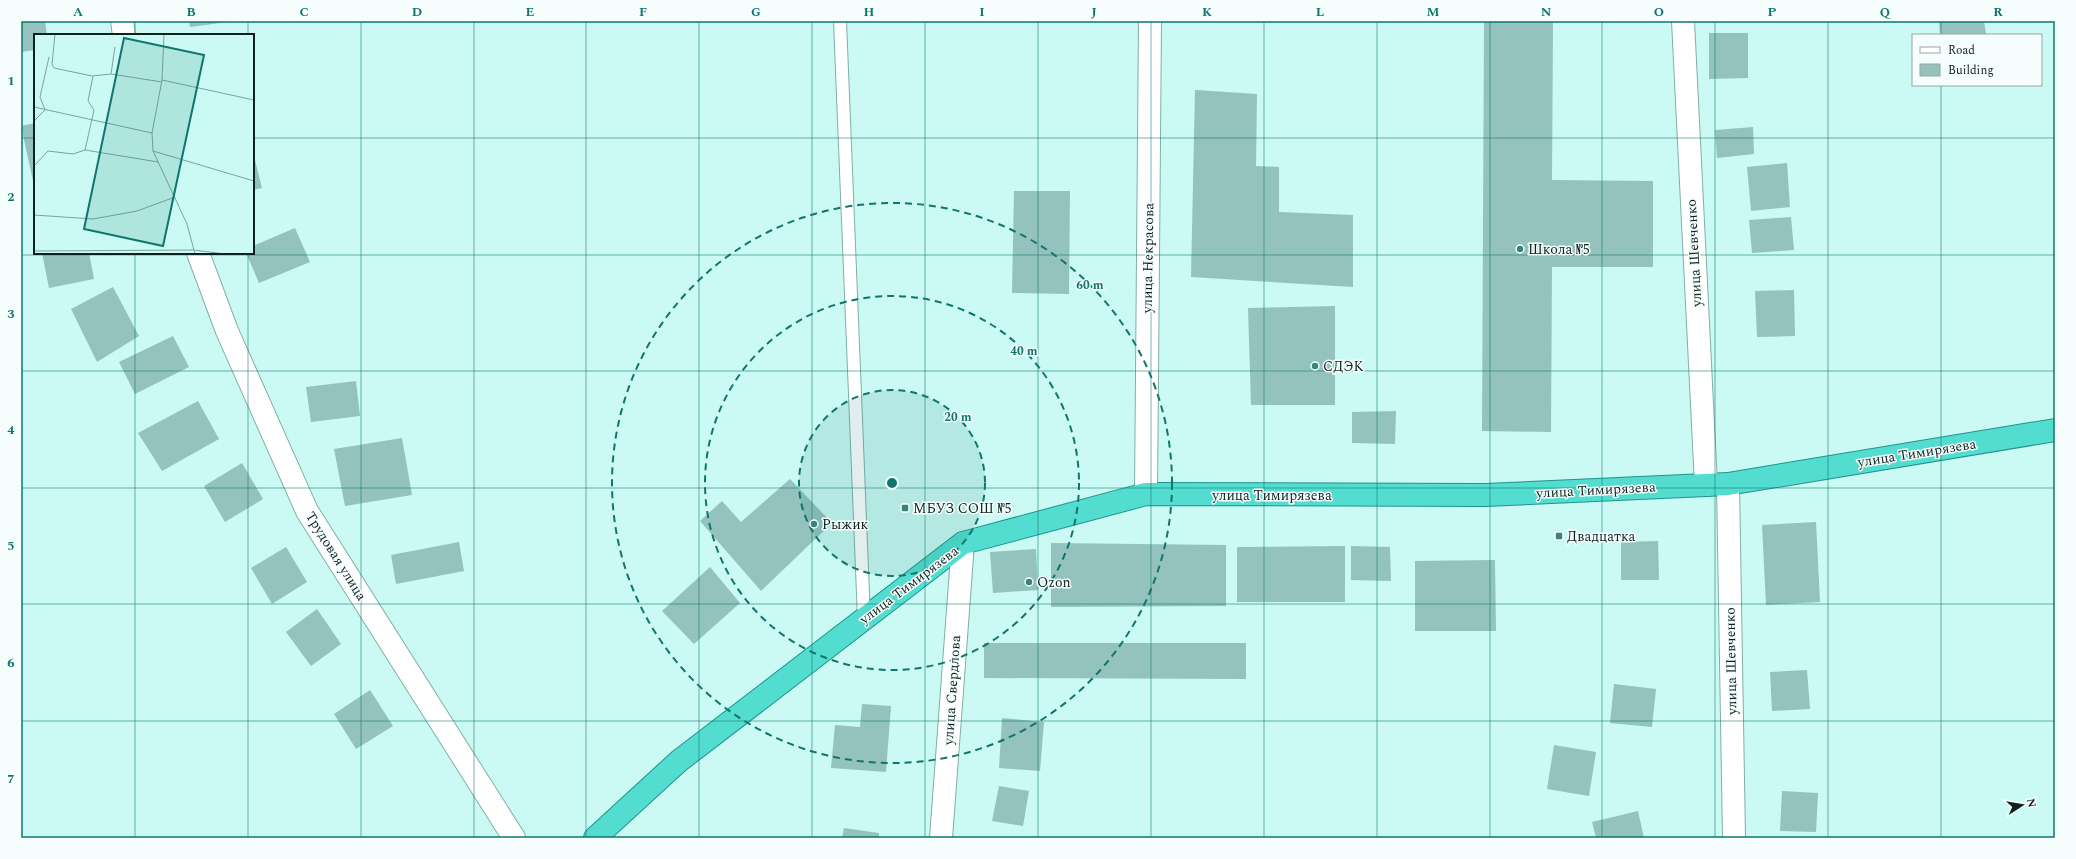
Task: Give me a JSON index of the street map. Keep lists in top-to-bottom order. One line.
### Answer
{"streets":{"highway":["улица Тимирязева"],"street":["улица Шевченко","улица Некрасова","Трудовая улица","улица Свердлова"]},"crossings":[["улица Шевченко","улица Тимирязева"],["улица Некрасова","улица Тимирязева"],["улица Тимирязева","улица Свердлова"]],"places":{"other":["Школа №5","СДЭК","Рыжик","Ozon"],"transit":["МБУЗ СОШ №5","Двадцатка"]},"legend":["Road","Building"],"north":"right","grid":{"columns":["A","B","C","D","E","F","G","H","I","J","K","L","M","N","O","P","Q","R"],"rows":["1","2","3","4","5","6","7"]},"rings":["60 m","40 m","20 m"]}
